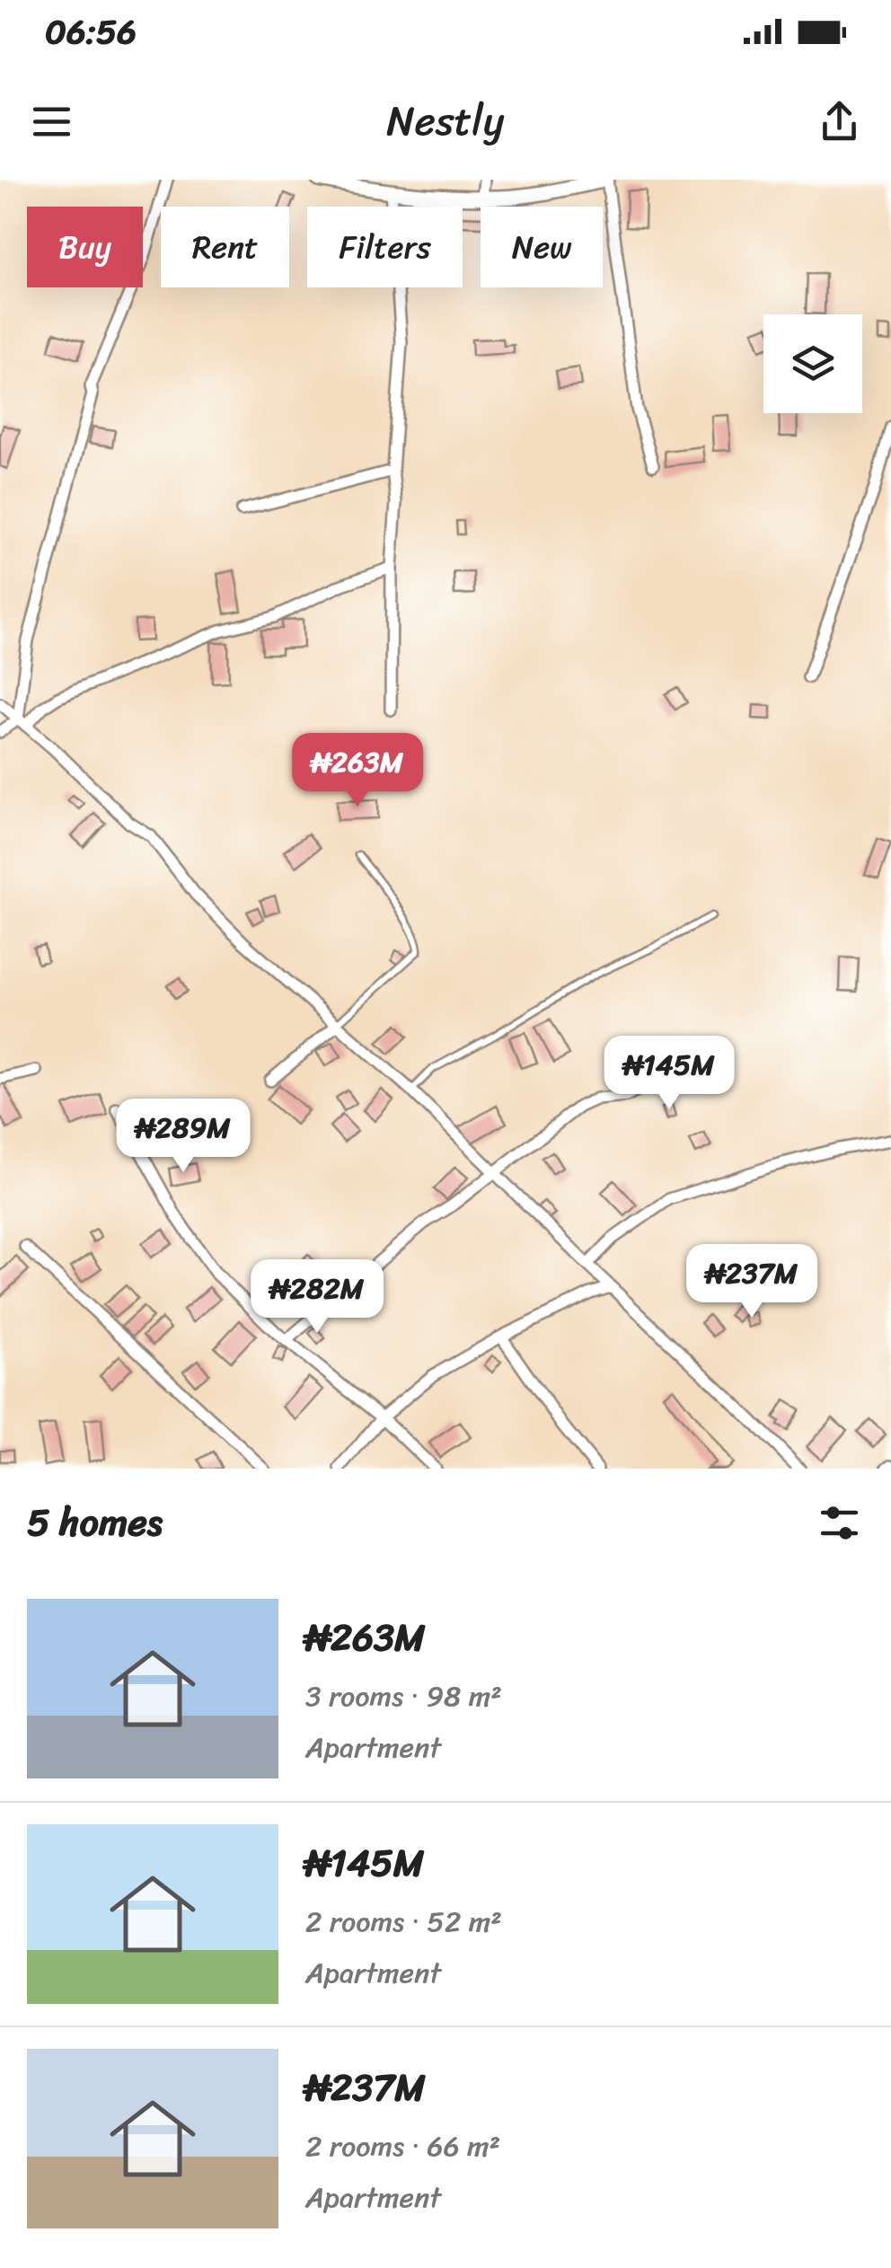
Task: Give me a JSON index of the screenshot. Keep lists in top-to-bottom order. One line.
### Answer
{"page":{"status":"06:56","header":"Nestly","chip":["Buy","Rent","Filters","New"],"price":["₦263M","₦145M","₦289M","₦237M","₦282M"],"heading":"5 homes","list":[{"name":"₦263M","note":"3 rooms · 98 m² · Apartment"},{"name":"₦145M","note":"2 rooms · 52 m² · Apartment"},{"name":"₦237M","note":"2 rooms · 66 m² · Apartment"}]}}
